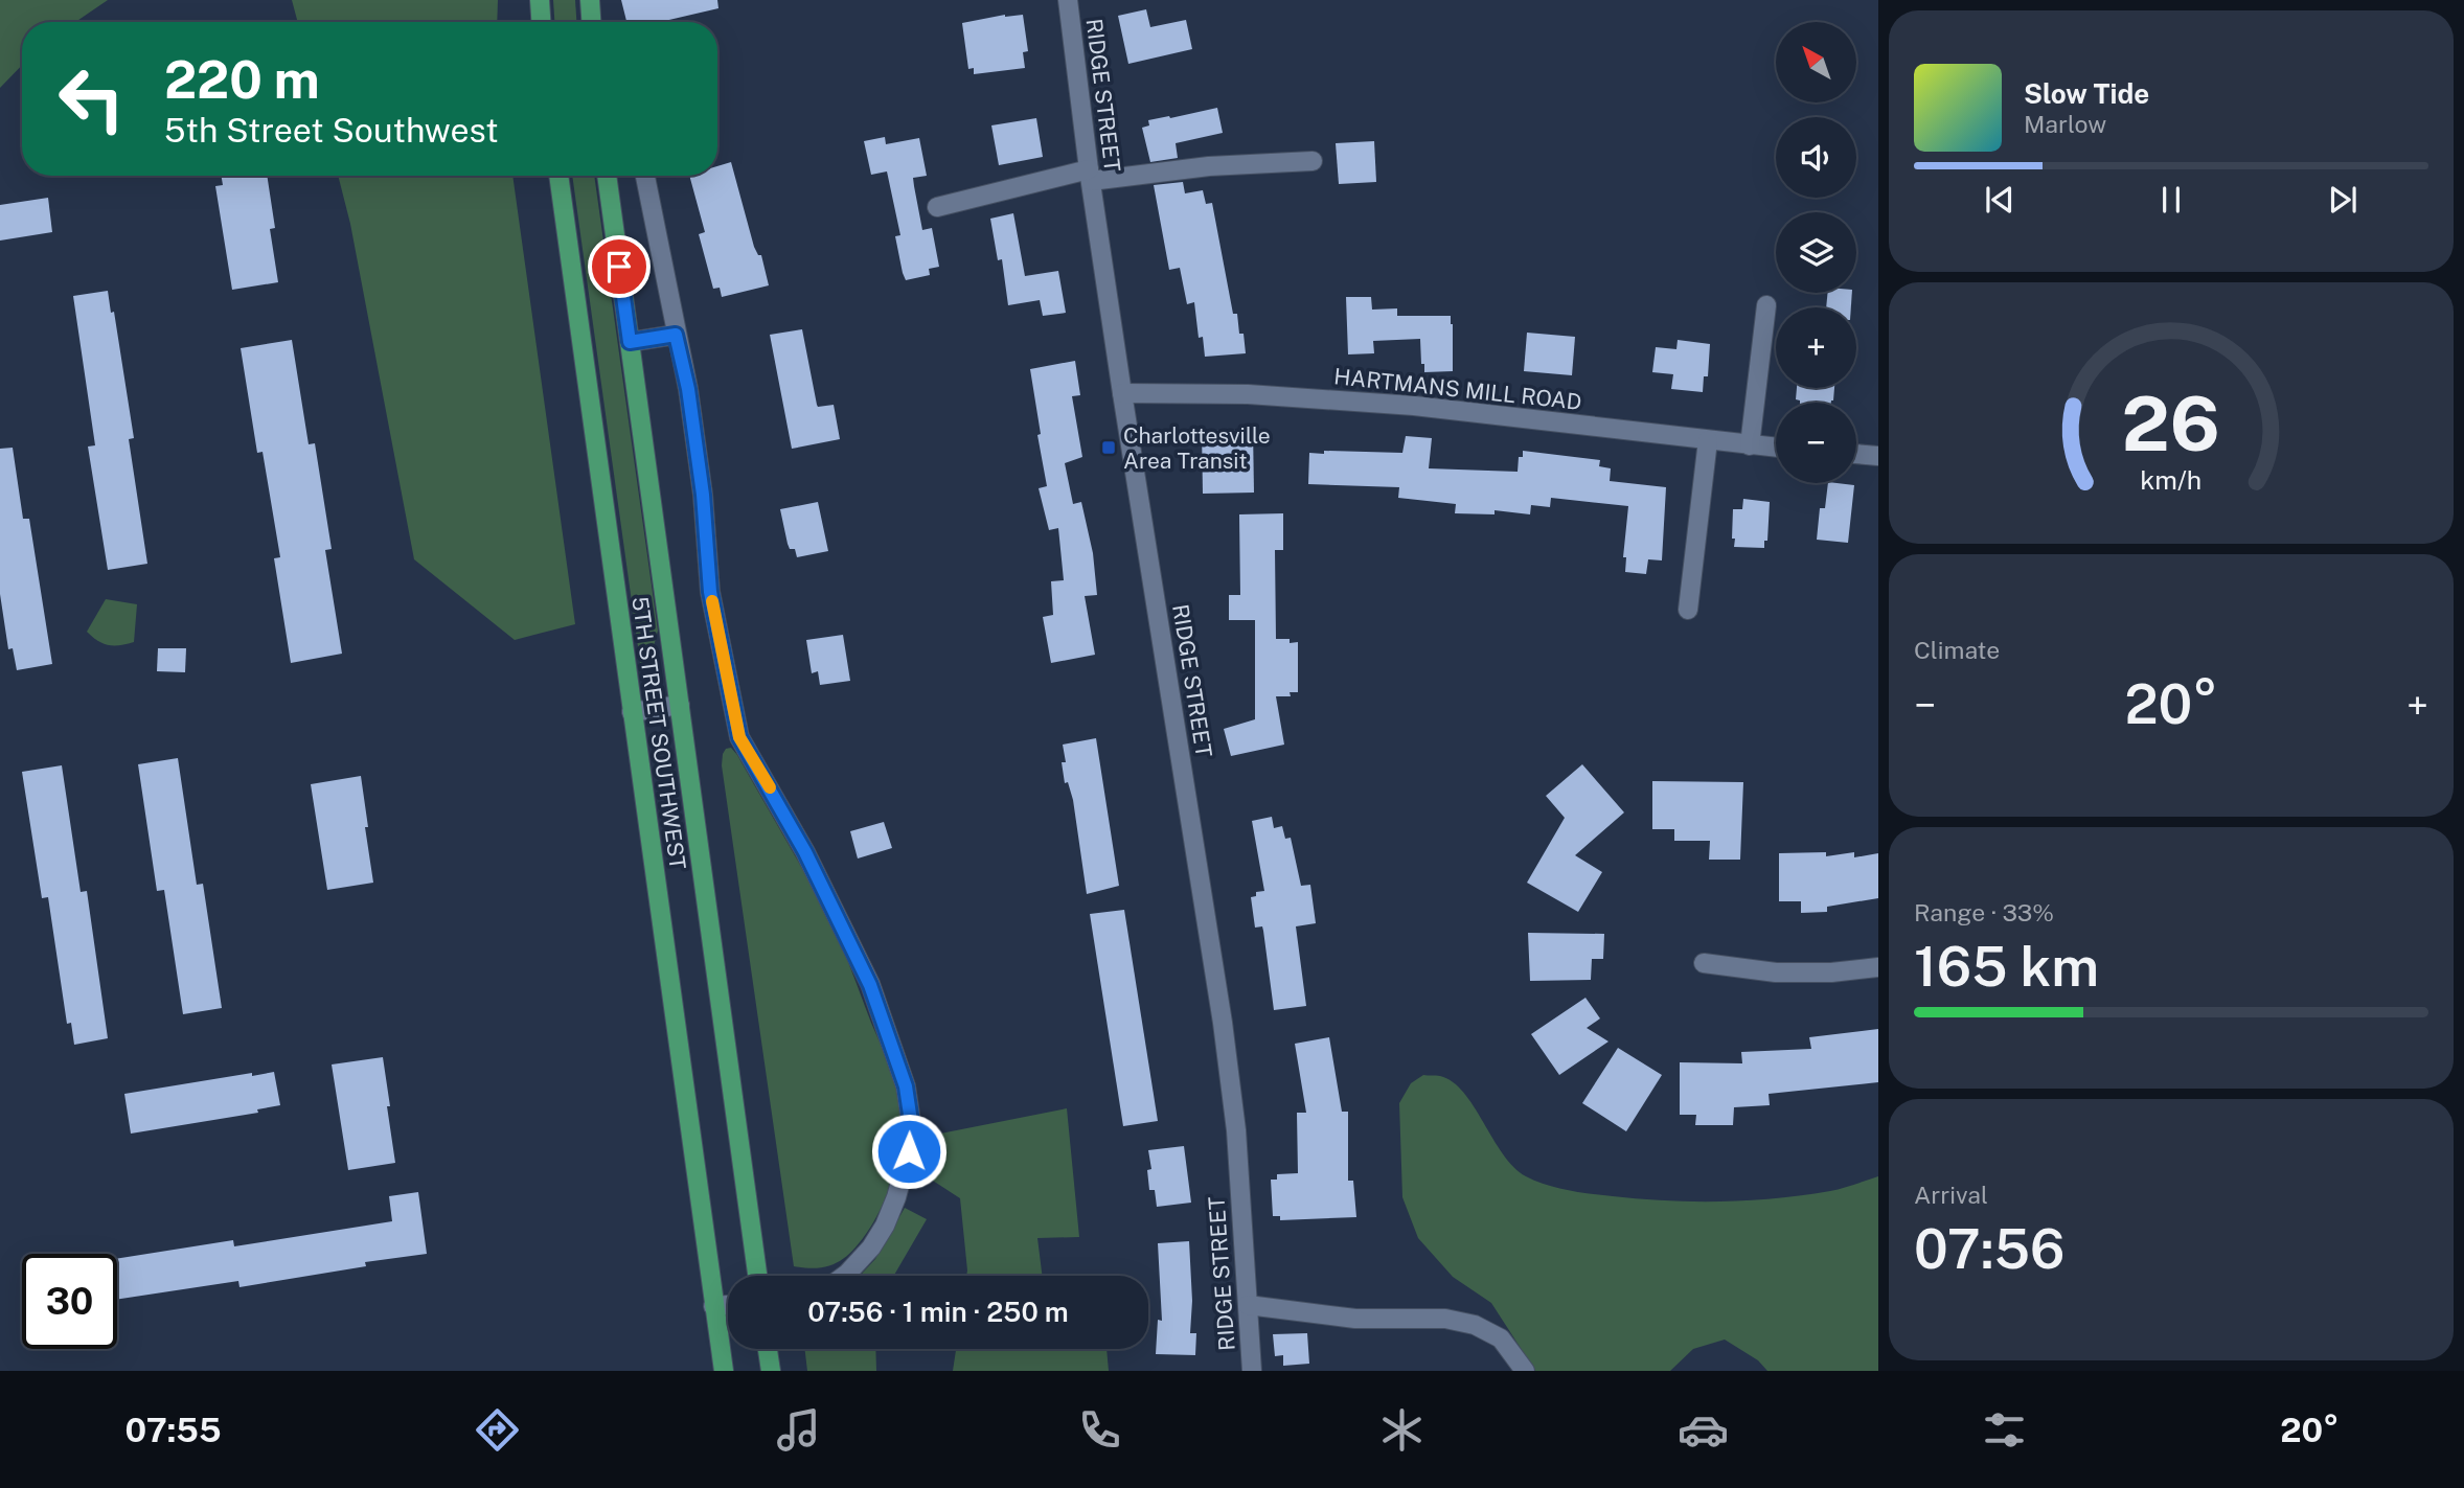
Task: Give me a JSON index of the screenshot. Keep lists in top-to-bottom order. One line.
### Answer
{"streets":{"main road":["5TH STREET SOUTHWEST"],"street":["RIDGE STREET","HARTMANS MILL ROAD"]},"crossings":[["RIDGE STREET","HARTMANS MILL ROAD"]],"places":{"transit":["Charlottesville Area Transit"]},"north":"top left","page":{"map_buttons":["+","−"],"turn":["220 m","5th Street Southwest"],"song":["Slow Tide","Marlow"],"tile":["Climate",["Range · 33%","165 km"],["Arrival","07:56"]],"heat":["−","20°","+"],"limit":"30","trip":"07:56 · 1 min · 250 m","tabs":["07:55","20°"],"gauge":["26","km/h"]}}
